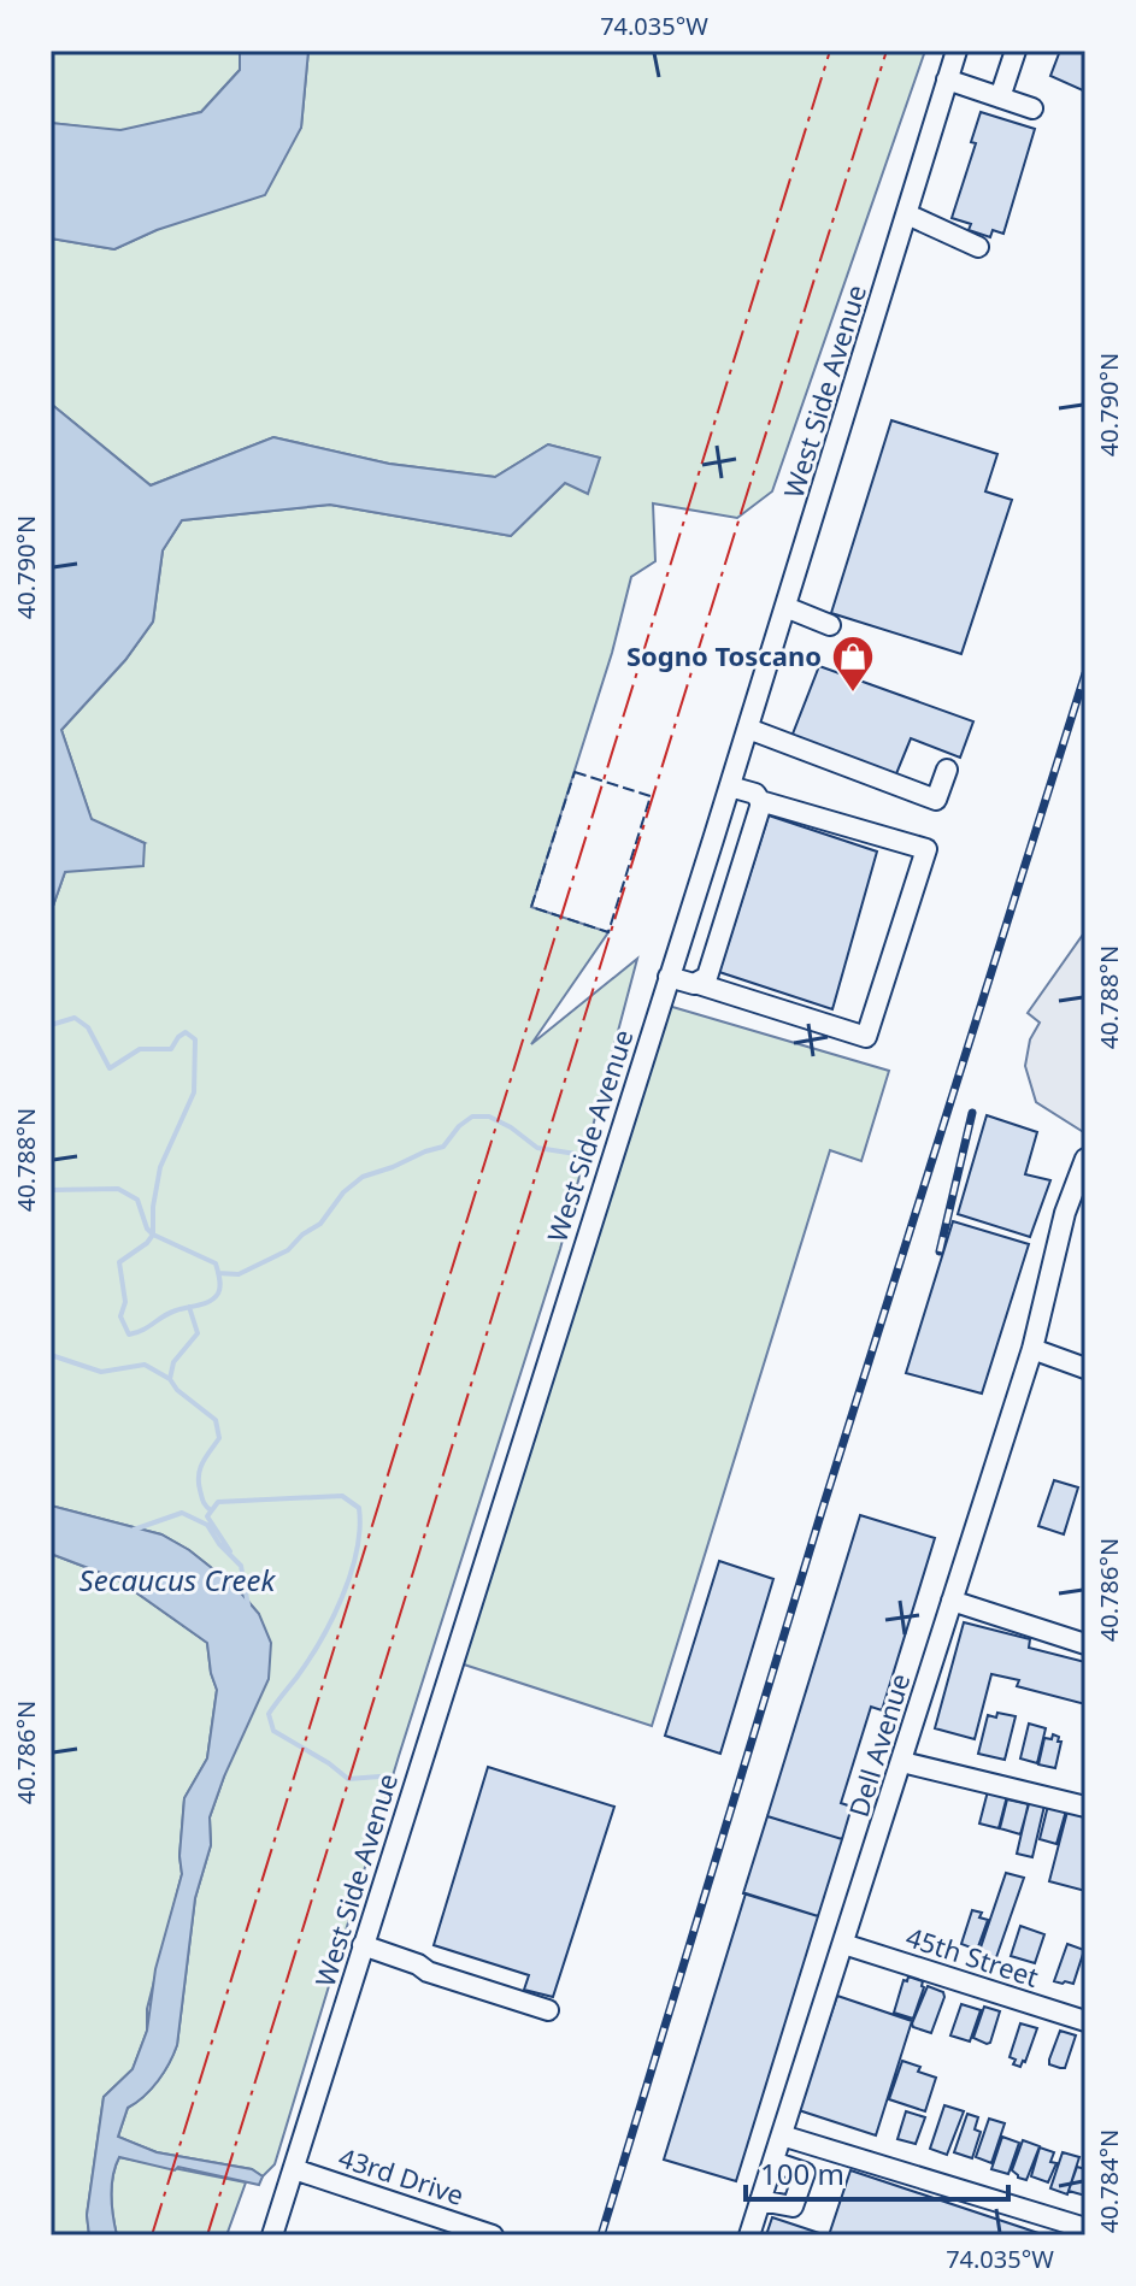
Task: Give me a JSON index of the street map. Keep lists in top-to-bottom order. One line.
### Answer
{"streets":{"street":["West Side Avenue","Dell Avenue","45th Street","43rd Drive"]},"crossings":[["West Side Avenue","43rd Drive"],["Dell Avenue","45th Street"]],"water":["Secaucus Creek"],"places":{"shop":["Sogno Toscano"]},"scale_bar":"100 m","coordinates":["74.035°W","40.790°N","40.788°N","40.786°N","40.784°N"]}
